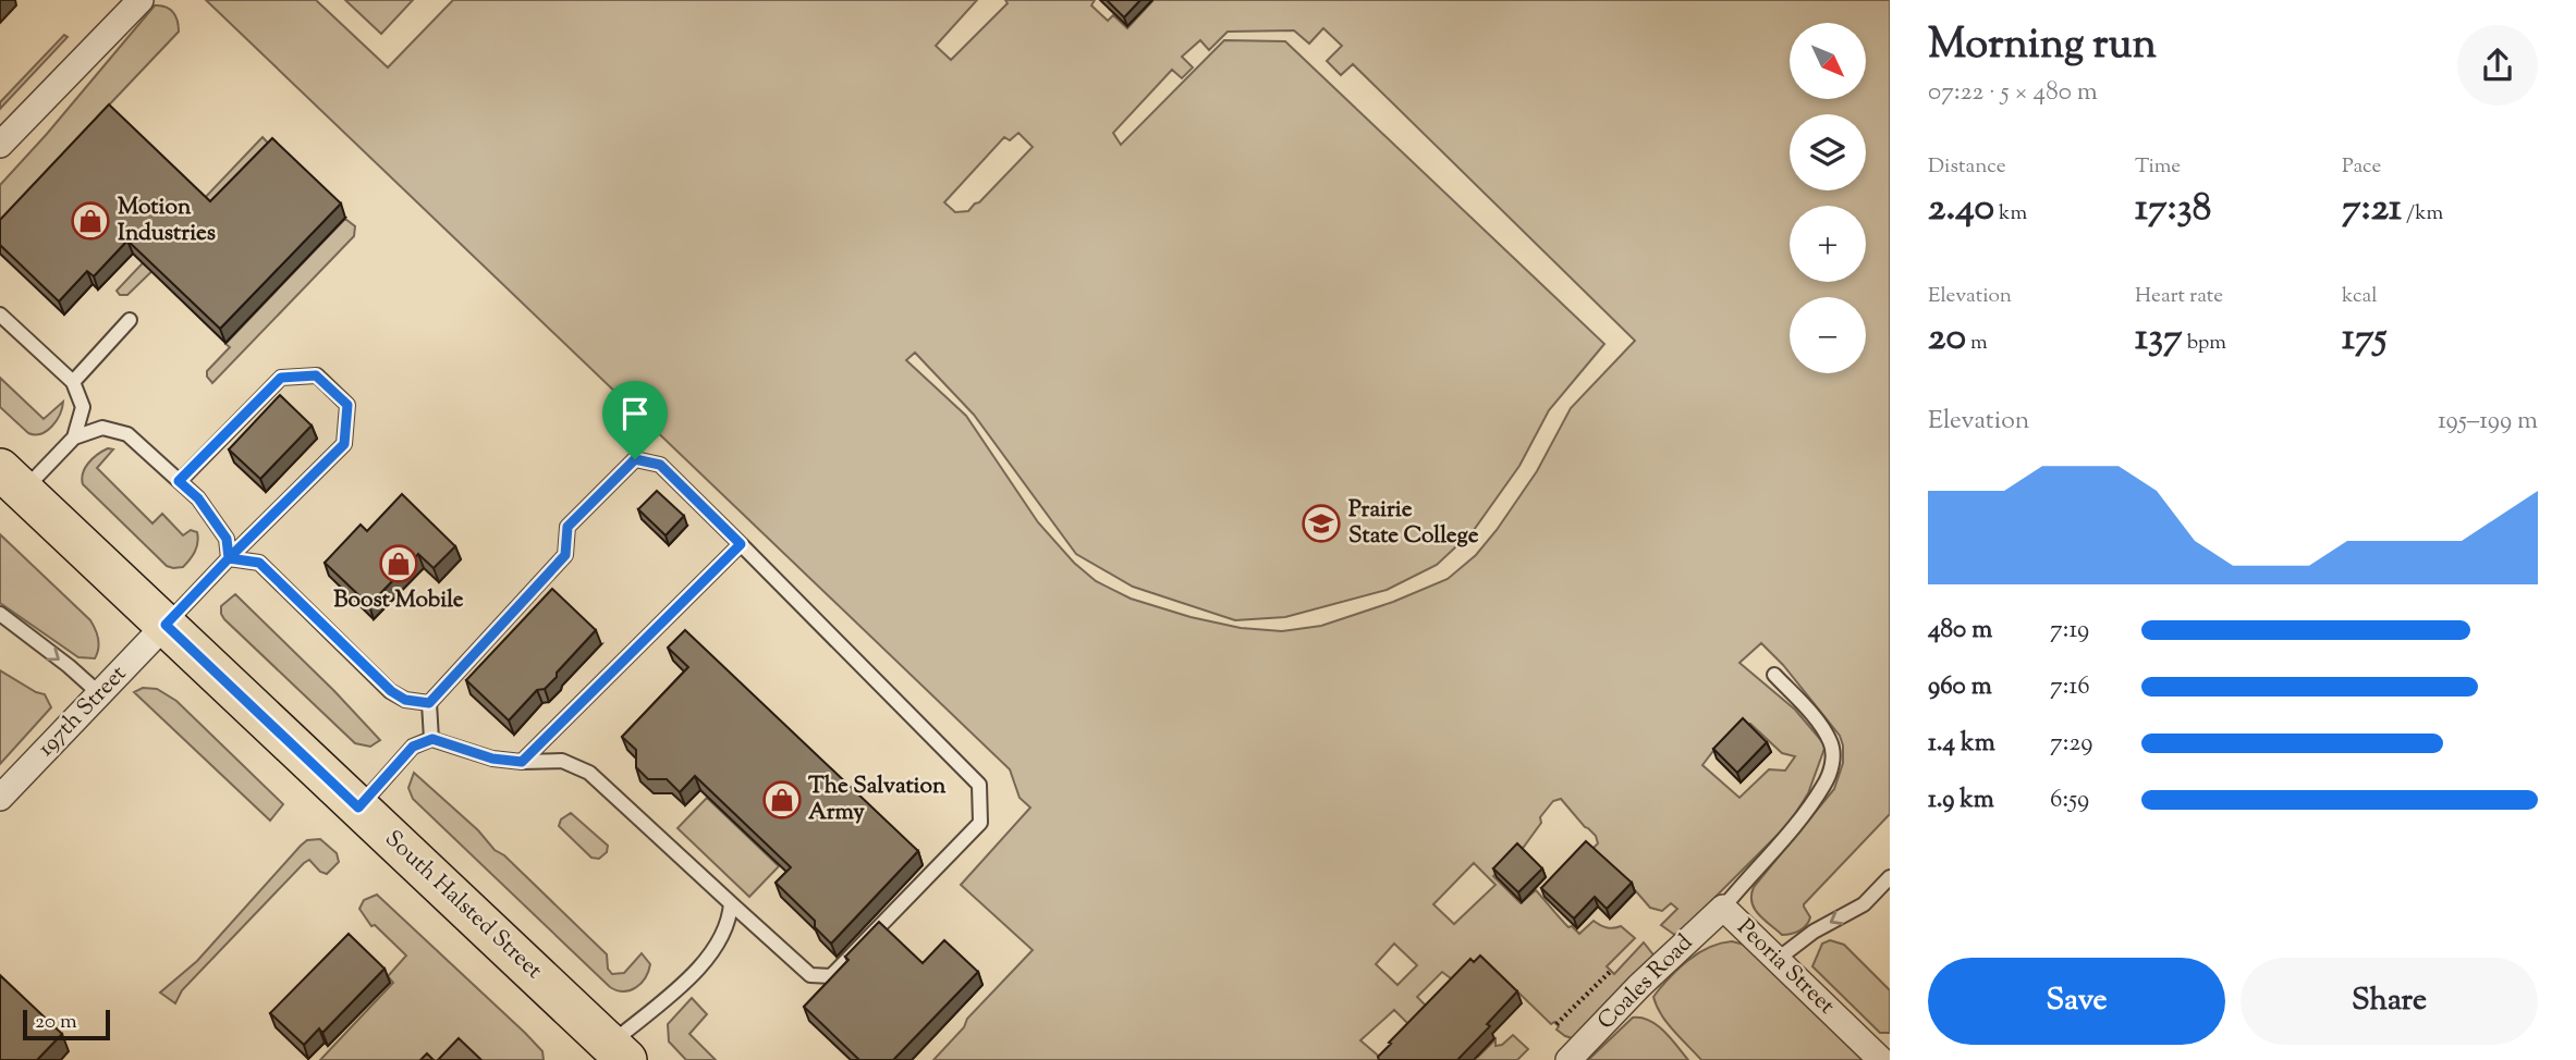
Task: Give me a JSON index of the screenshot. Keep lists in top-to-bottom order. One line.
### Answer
{"streets":{"main road":["South Halsted Street"],"street":["197th Street","Peoria Street","Coales Road"]},"crossings":[["197th Street","South Halsted Street"],["Peoria Street","Coales Road"]],"places":{"shop":["Motion Industries","Boost Mobile","The Salvation Army"],"school or university":["Prairie State College"]},"scale_bar":"20 m","north":"bottom right","page":{"heading":["Morning run","07:22 · 5 × 480 m"],"map_buttons":["+","−"],"stats":[["Distance","2.40 km"],["Time","17:38"],["Pace","7:21 /km"],["Elevation","20 m"],["Heart rate","137 bpm"],["kcal","175"]],"chart":["Elevation","195–199 m"],"list":[{"name":"480 m","note":"7:19"},{"name":"960 m","note":"7:16"},{"name":"1.4 km","note":"7:29"},{"name":"1.9 km","note":"6:59"}],"buttons":["Save","Share"],"scale":"20 m"}}
